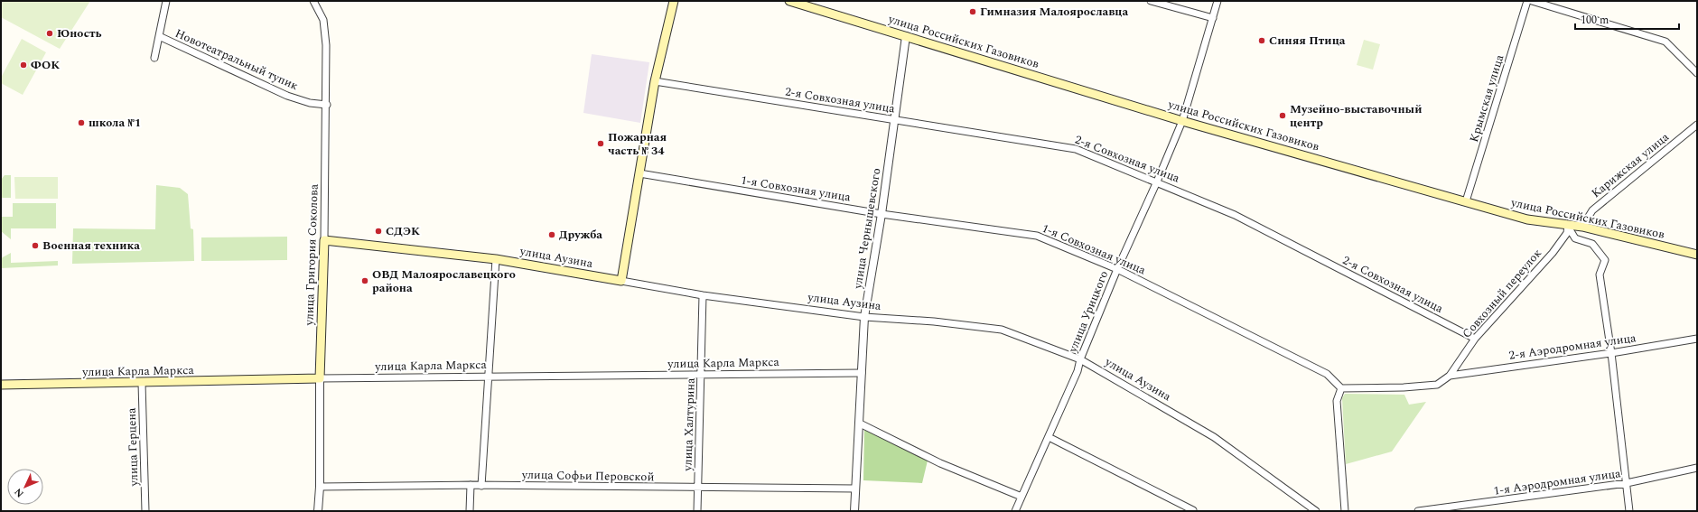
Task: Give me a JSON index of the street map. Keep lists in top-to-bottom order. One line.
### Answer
{"streets":{"main road":["улица Российских Газовиков","улица Григория Соколова","улица Аузина","улица Карла Маркса"],"street":["Новотеатральный тупик","Крымская улица","2-я Совхозная улица","Карижская улица","1-я Совхозная улица","улица Чернышевского","Совхозный переулок","улица Урицкого","2-я Аэродромная улица","улица Халтурина","улица Герцена","улица Софьи Перовской","1-я Аэродромная улица"]},"crossings":[["улица Российских Газовиков","Крымская улица"],["улица Российских Газовиков","Карижская улица"],["улица Российских Газовиков","улица Чернышевского"],["улица Российских Газовиков","Совхозный переулок"],["улица Российских Газовиков","улица Урицкого"],["Новотеатральный тупик","улица Григория Соколова"],["2-я Совхозная улица","улица Чернышевского"],["2-я Совхозная улица","Совхозный переулок"],["2-я Совхозная улица","улица Урицкого"],["1-я Совхозная улица","улица Чернышевского"],["1-я Совхозная улица","улица Урицкого"],["улица Чернышевского","улица Аузина"],["улица Чернышевского","улица Карла Маркса"],["улица Чернышевского","улица Софьи Перовской"],["улица Григория Соколова","улица Аузина"],["улица Григория Соколова","улица Карла Маркса"],["улица Григория Соколова","улица Софьи Перовской"],["улица Аузина","улица Урицкого"],["улица Аузина","улица Халтурина"],["Совхозный переулок","2-я Аэродромная улица"],["улица Карла Маркса","улица Халтурина"],["улица Карла Маркса","улица Герцена"],["улица Халтурина","улица Софьи Перовской"]],"places":["Гимназия Малоярославца","Юность","Синяя Птица","ФОК","Музейно-выставочный центр","школа №1","Пожарная часть № 34","СДЭК","Дружба","Военная техника","ОВД Малоярославецкого района"],"scale_bar":"100 m","north":"bottom left"}
